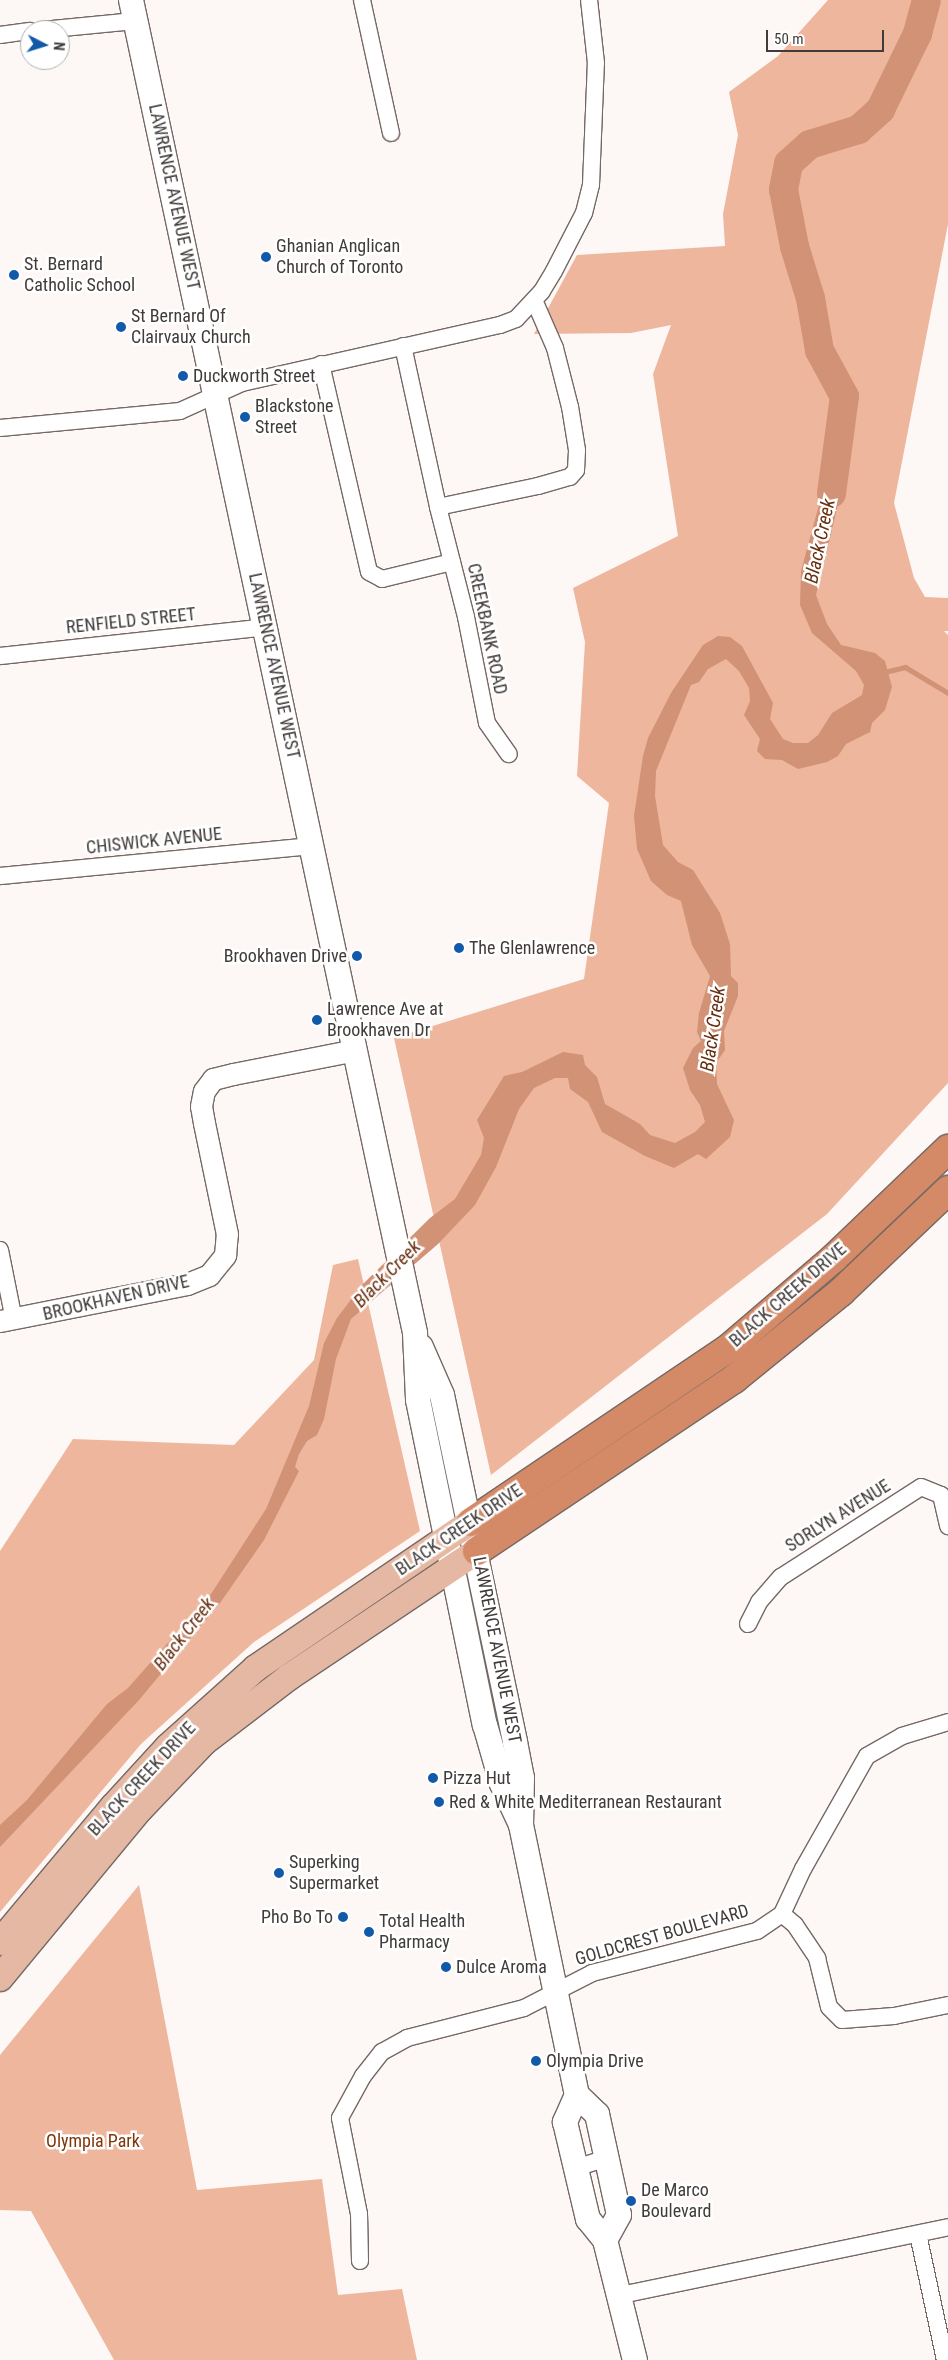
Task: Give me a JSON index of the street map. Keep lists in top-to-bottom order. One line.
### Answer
{"streets":{"highway":["BLACK CREEK DRIVE"],"main road":["LAWRENCE AVENUE WEST"],"street":["RENFIELD STREET","CREEKBANK ROAD","CHISWICK AVENUE","BROOKHAVEN DRIVE","SORLYN AVENUE","GOLDCREST BOULEVARD"]},"crossings":[["LAWRENCE AVENUE WEST","RENFIELD STREET"],["LAWRENCE AVENUE WEST","CHISWICK AVENUE"],["LAWRENCE AVENUE WEST","BLACK CREEK DRIVE"],["LAWRENCE AVENUE WEST","BROOKHAVEN DRIVE"],["LAWRENCE AVENUE WEST","GOLDCREST BOULEVARD"]],"water":["Black Creek"],"parks":["Olympia Park"],"places":["Ghanian Anglican Church of Toronto","St. Bernard Catholic School","St Bernard Of Clairvaux Church","Duckworth Street","Blackstone Street","The Glenlawrence","Brookhaven Drive","Lawrence Ave at Brookhaven Dr","Pizza Hut","Red & White Mediterranean Restaurant","Superking Supermarket","Pho Bo To","Total Health Pharmacy","Dulce Aroma","Olympia Drive","De Marco Boulevard"],"scale_bar":"50 m","north":"right"}
